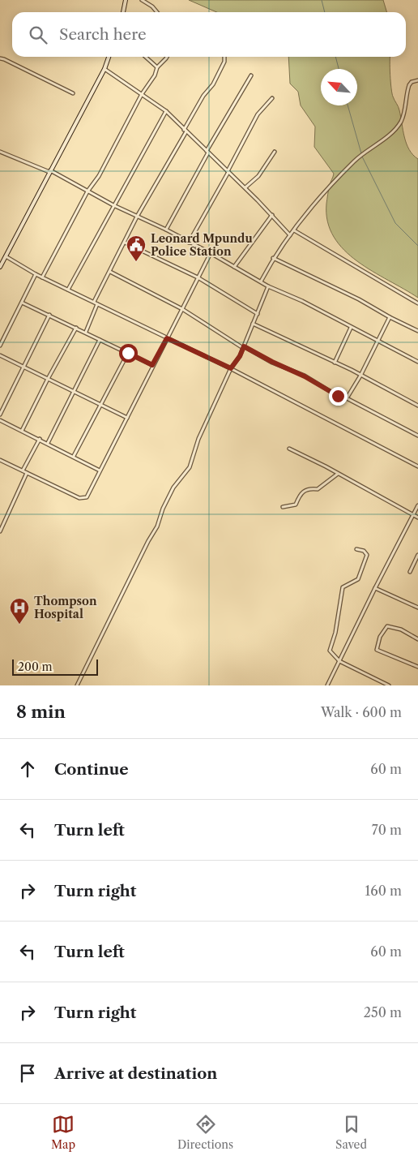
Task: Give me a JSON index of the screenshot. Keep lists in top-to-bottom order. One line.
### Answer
{"places":{"public building":["Leonard Mpundu Police Station"],"hospital":["Thompson Hospital"]},"scale_bar":"200 m","north":"top left","page":{"search":"Search here","scale":"200 m","heading":["8 min","Walk · 600 m"],"list":[["Continue","60 m"],["Turn left","70 m"],["Turn right","160 m"],["Turn left","60 m"],["Turn right","250 m"],"Arrive at destination"],"nav":["Map","Directions","Saved"]}}
